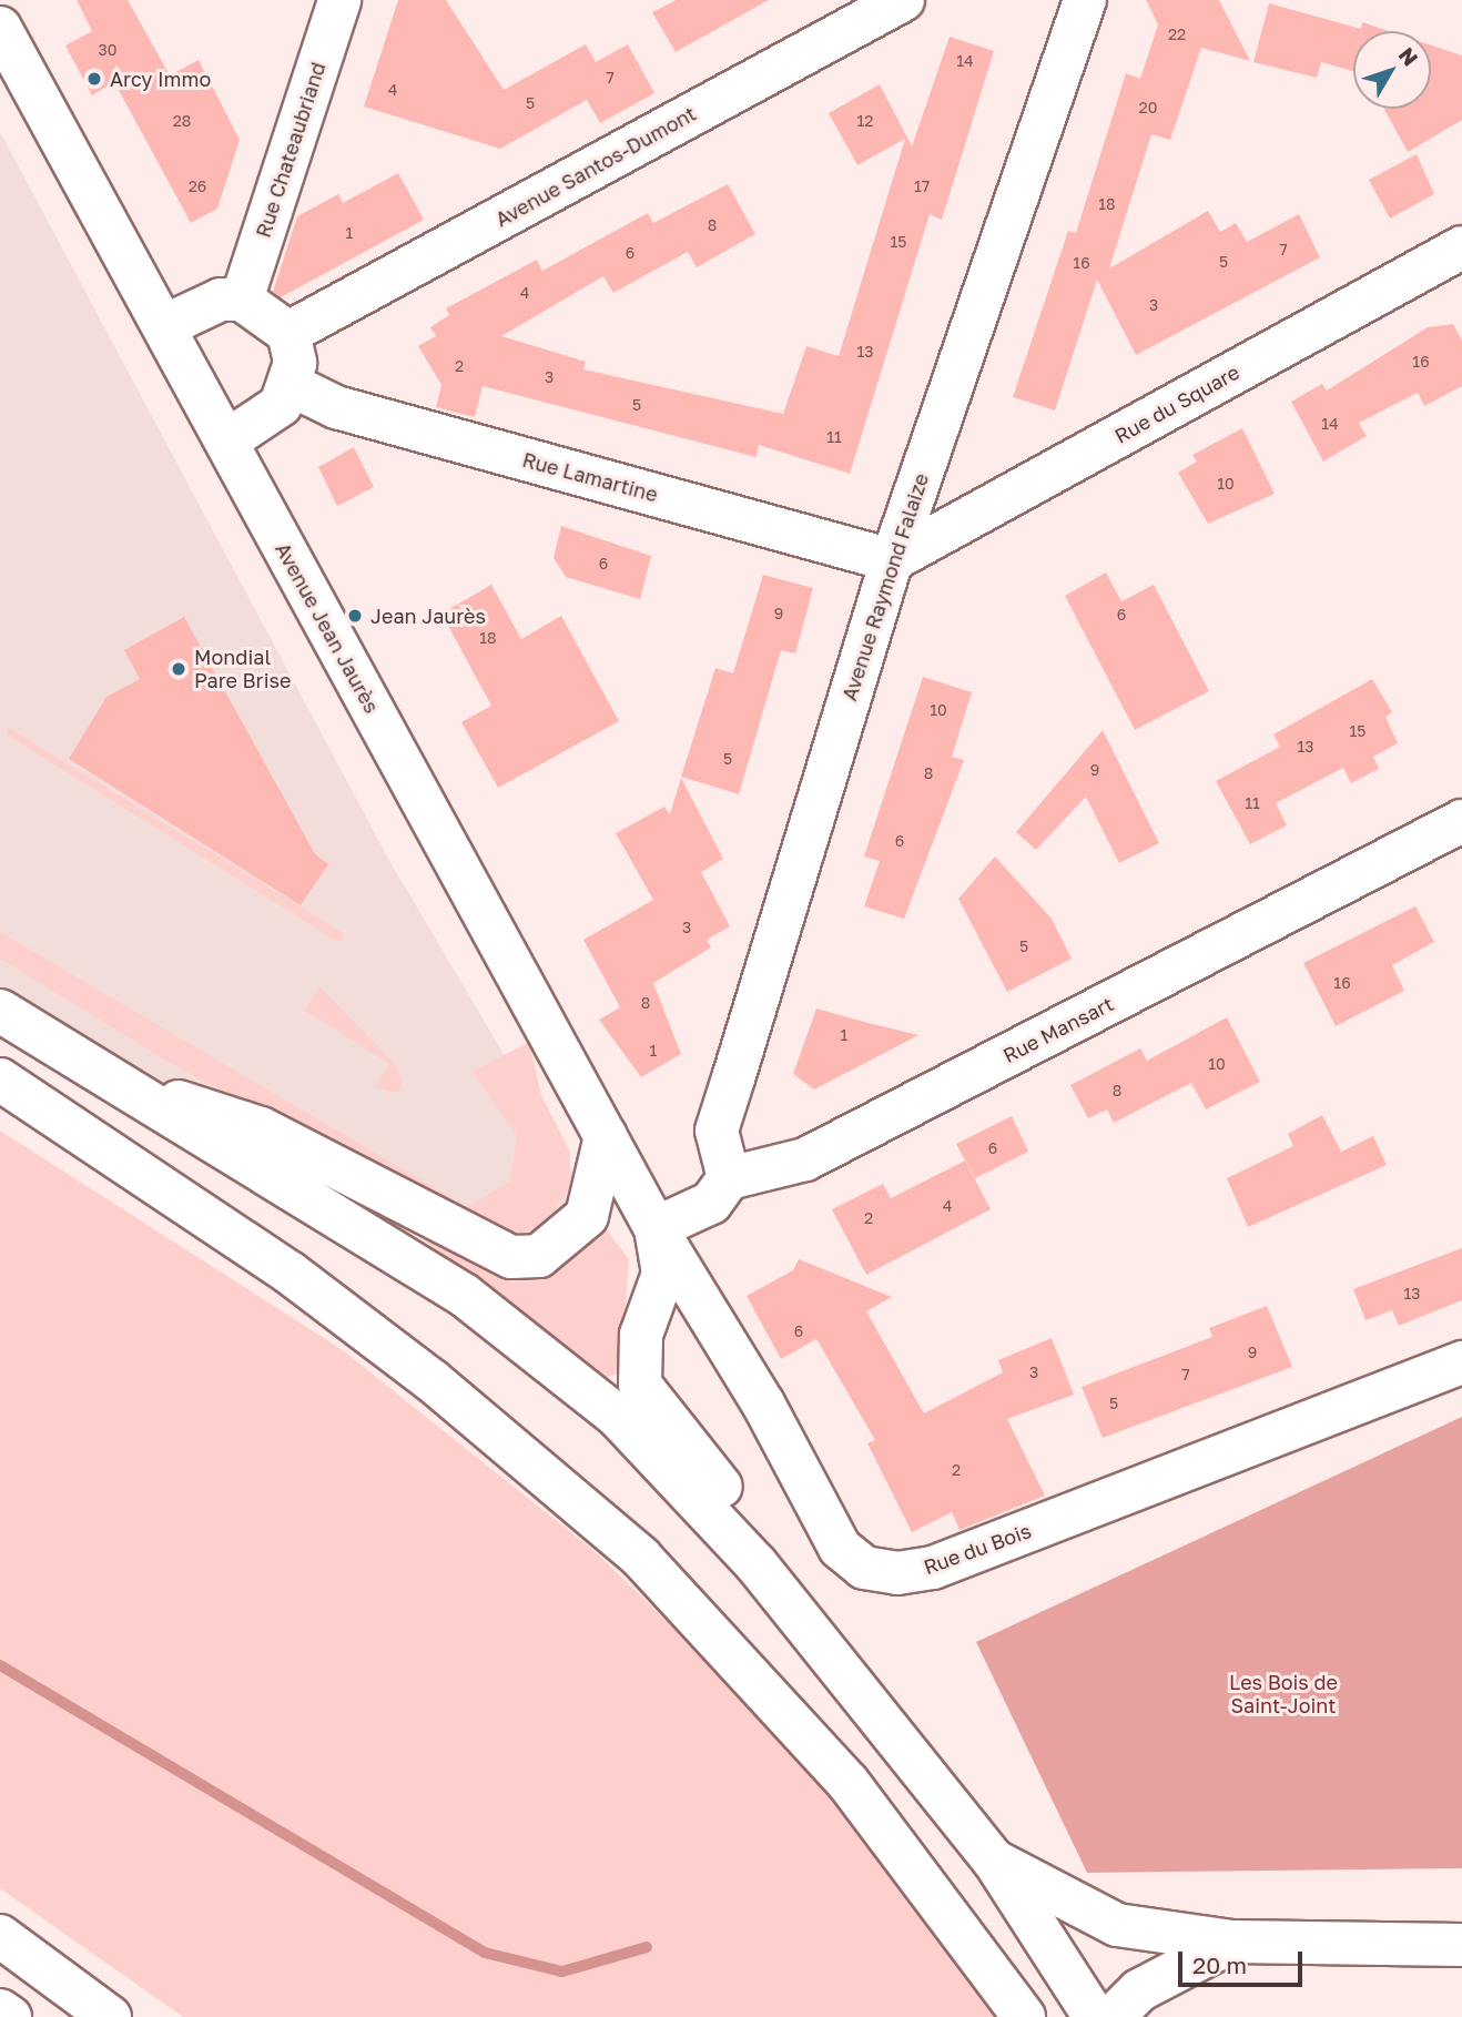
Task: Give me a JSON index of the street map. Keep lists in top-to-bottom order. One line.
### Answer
{"streets":{"main road":["Rue Chateaubriand","Avenue Santos-Dumont","Rue du Square","Rue Lamartine","Avenue Raymond Falaize","Avenue Jean Jaurès","Rue Mansart","Rue du Bois"]},"crossings":[["Rue du Square","Rue Lamartine"],["Rue du Square","Avenue Raymond Falaize"],["Rue Lamartine","Avenue Raymond Falaize"],["Avenue Raymond Falaize","Rue Mansart"],["Avenue Jean Jaurès","Rue du Bois"]],"parks":["Les Bois de Saint-Joint"],"places":["Arcy Immo","Jean Jaurès","Mondial Pare Brise"],"house_numbers":["22","30","14","7","4","5","20","28","12","26","17","18","8","1","15","7","6","5","16","4","3","13","16","2","3","5","14","11","10","6","9","6","18","10","15","13","5","9","8","11","6","3","5","16","8","1","1","10","8","6","4","2","13","6","9","3","7","5","2"],"scale_bar":"20 m","north":"top right"}
